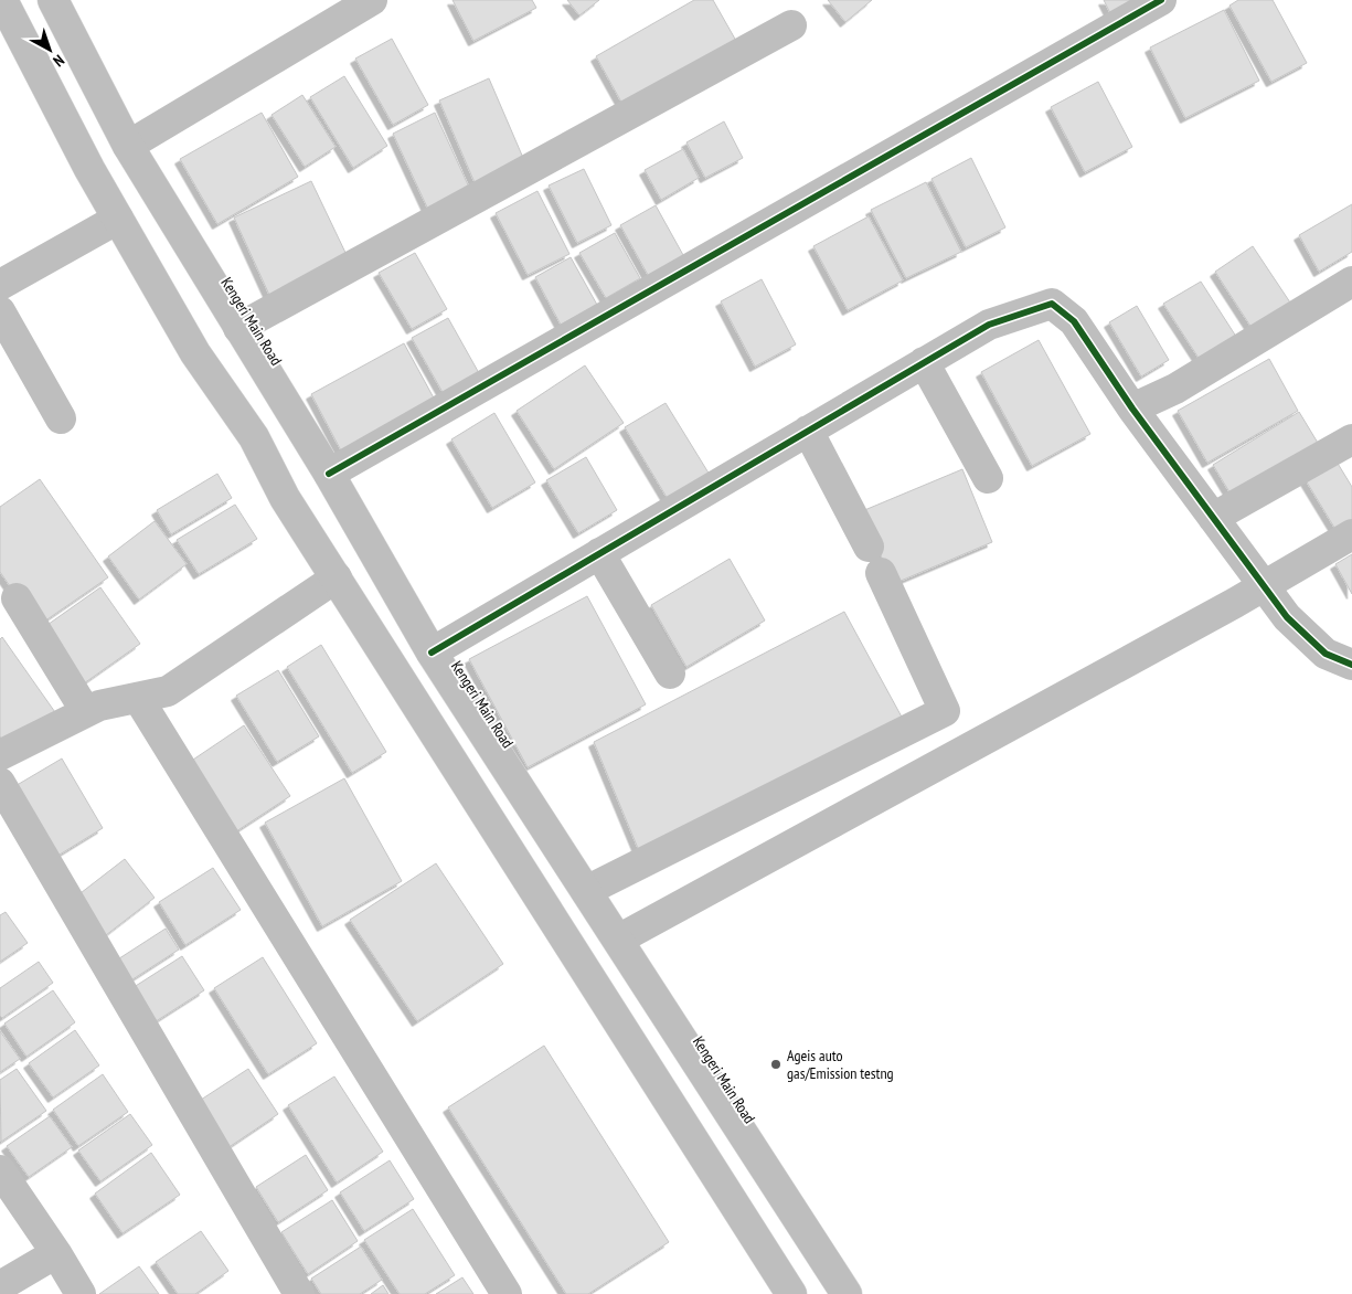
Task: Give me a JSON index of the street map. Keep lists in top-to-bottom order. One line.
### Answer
{"streets":{"street":["Kengeri Main Road"]},"places":["Ageis auto gas/Emission testng"],"north":"bottom right"}
